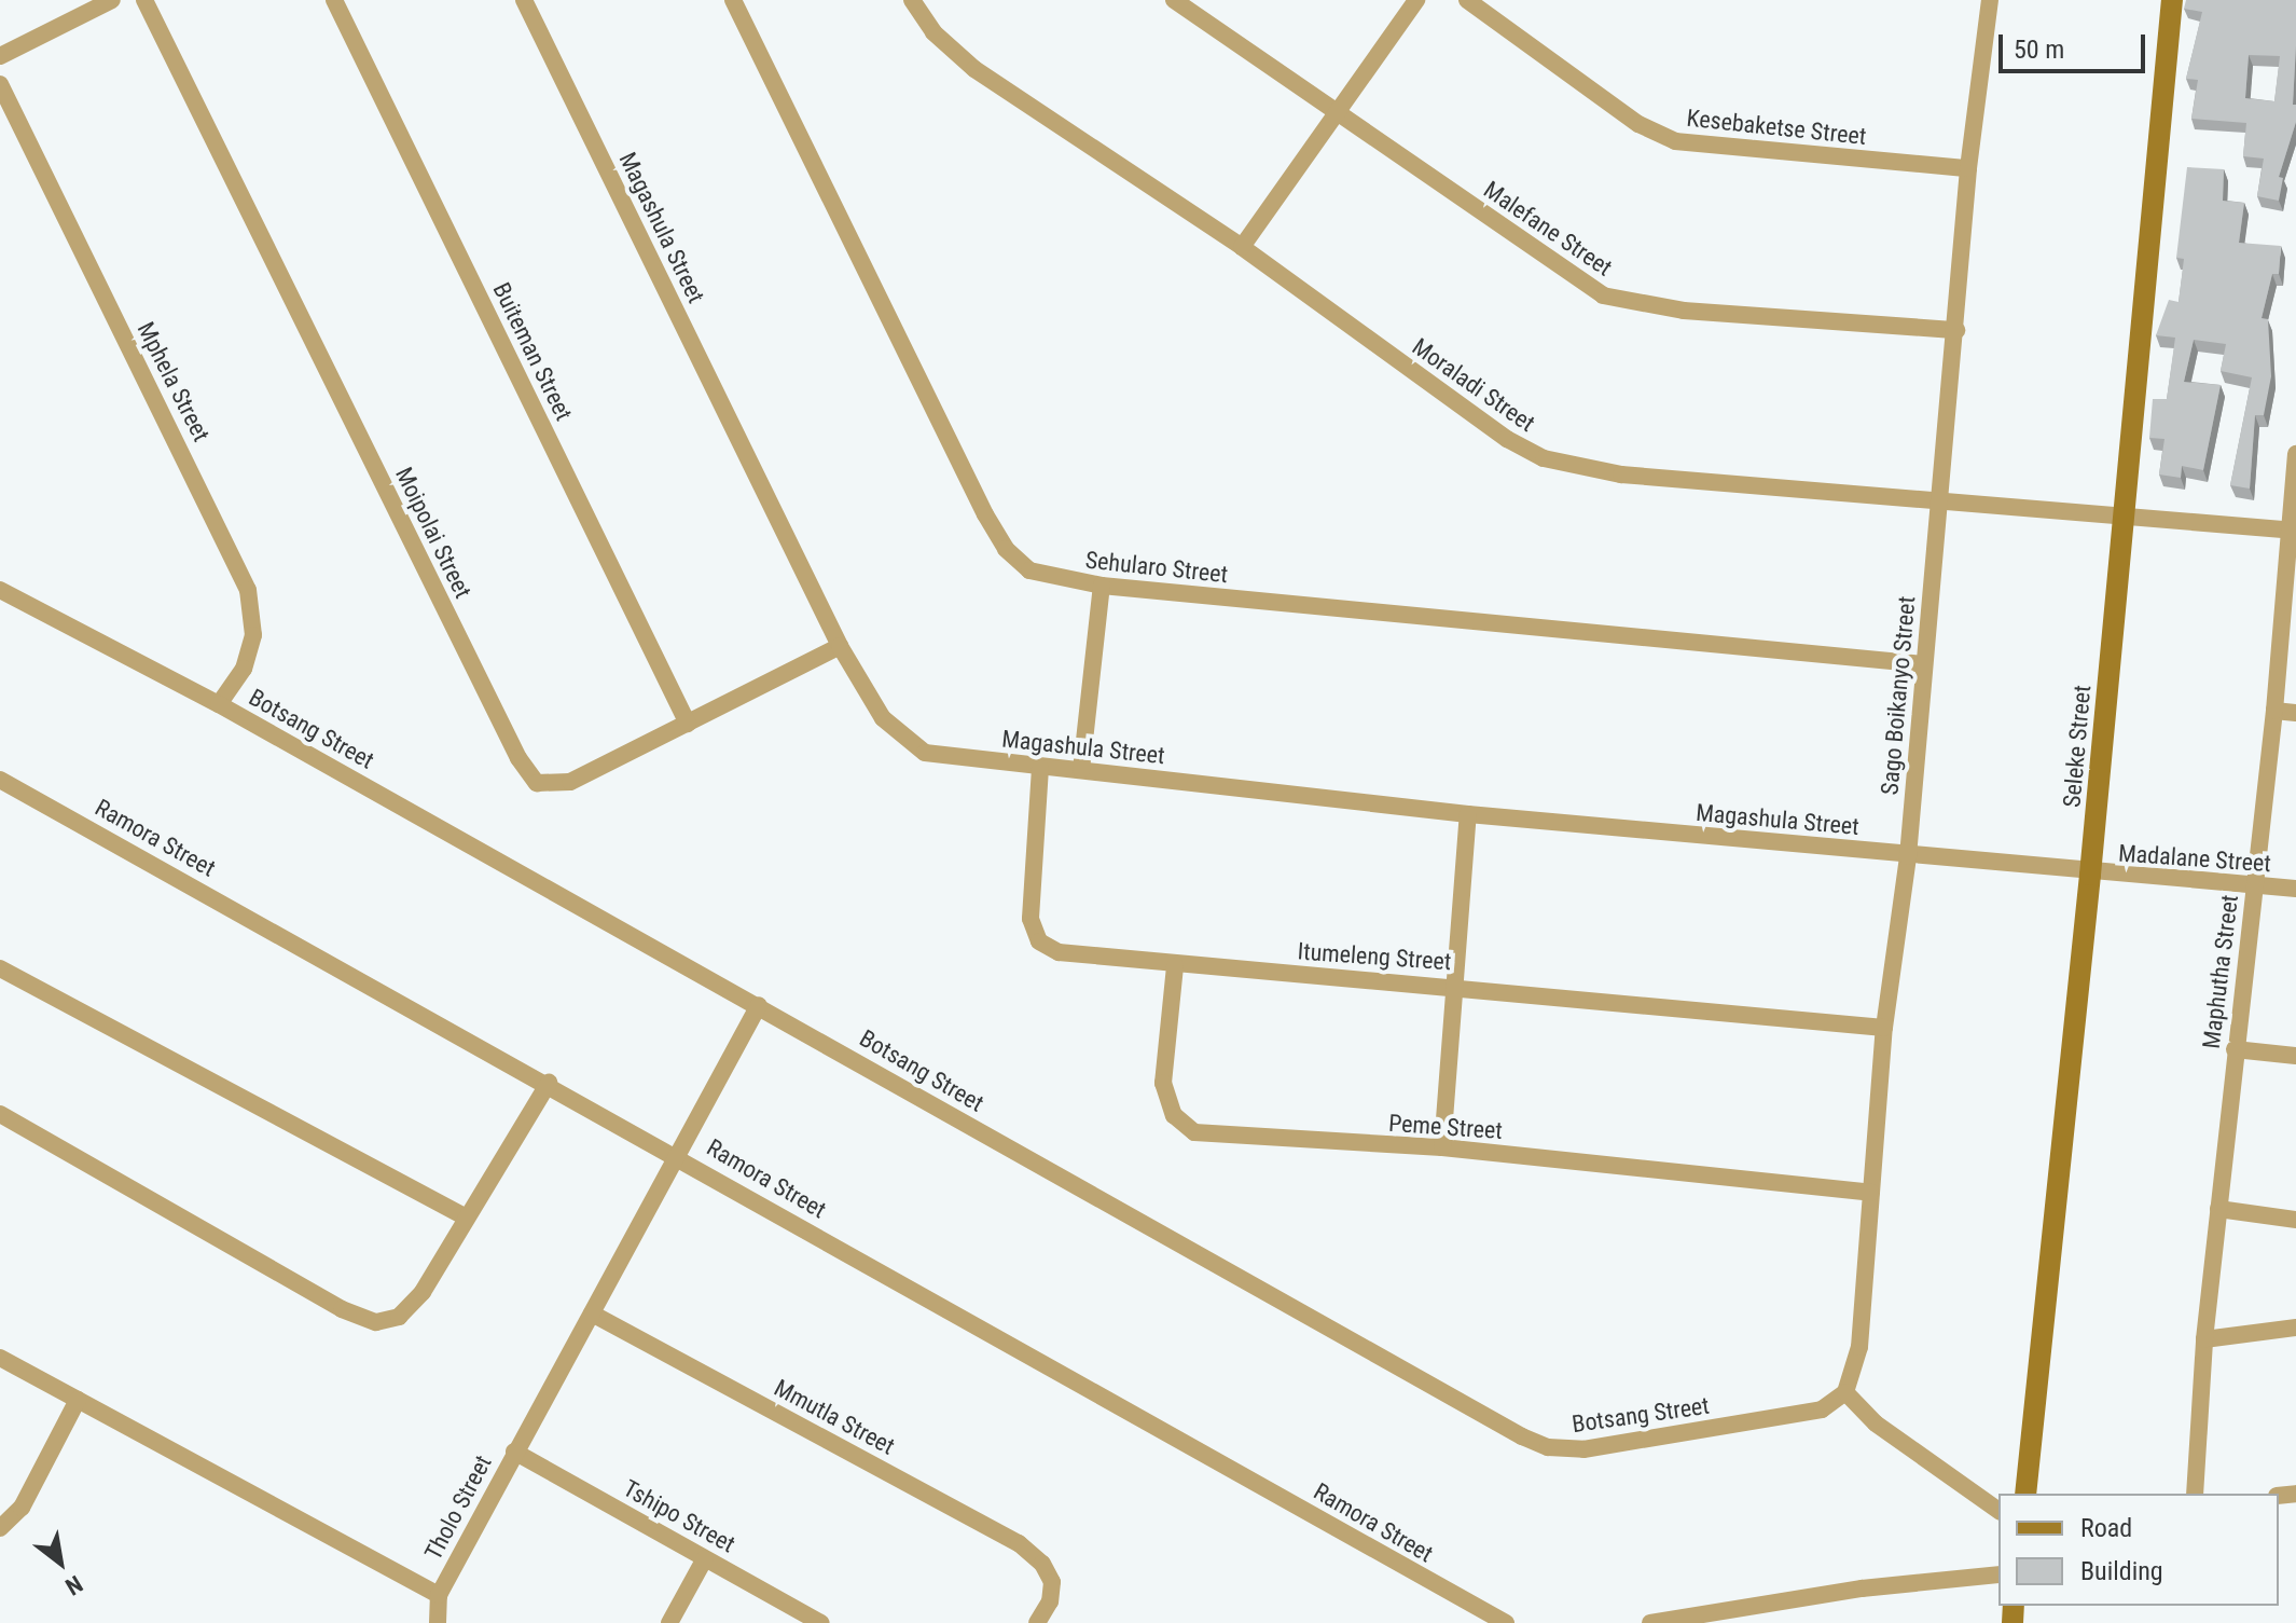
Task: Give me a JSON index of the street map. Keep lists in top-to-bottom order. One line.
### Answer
{"streets":{"street":["Kesebaketse Street","Magashula Street","Malefane Street","Buiteman Street","Mphela Street","Moraladi Street","Moipolai Street","Sehularo Street","Sago Boikanyo Street","Botsang Street","Seleke Street","Ramora Street","Madalane Street","Itumeleng Street","Maphutha Street","Peme Street","Mmutla Street","Tholo Street","Tshipo Street"]},"crossings":[["Kesebaketse Street","Sago Boikanyo Street"],["Magashula Street","Moipolai Street"],["Magashula Street","Sago Boikanyo Street"],["Magashula Street","Seleke Street"],["Magashula Street","Madalane Street"],["Magashula Street","Itumeleng Street"],["Malefane Street","Sago Boikanyo Street"],["Buiteman Street","Moipolai Street"],["Mphela Street","Botsang Street"],["Moraladi Street","Sago Boikanyo Street"],["Moraladi Street","Seleke Street"],["Moraladi Street","Maphutha Street"],["Sehularo Street","Sago Boikanyo Street"],["Sago Boikanyo Street","Botsang Street"],["Sago Boikanyo Street","Itumeleng Street"],["Sago Boikanyo Street","Peme Street"],["Botsang Street","Tholo Street"],["Seleke Street","Madalane Street"],["Ramora Street","Tholo Street"],["Madalane Street","Maphutha Street"],["Itumeleng Street","Peme Street"],["Mmutla Street","Tholo Street"],["Tholo Street","Tshipo Street"]],"legend":["Road","Building"],"scale_bar":"50 m","north":"bottom right"}
